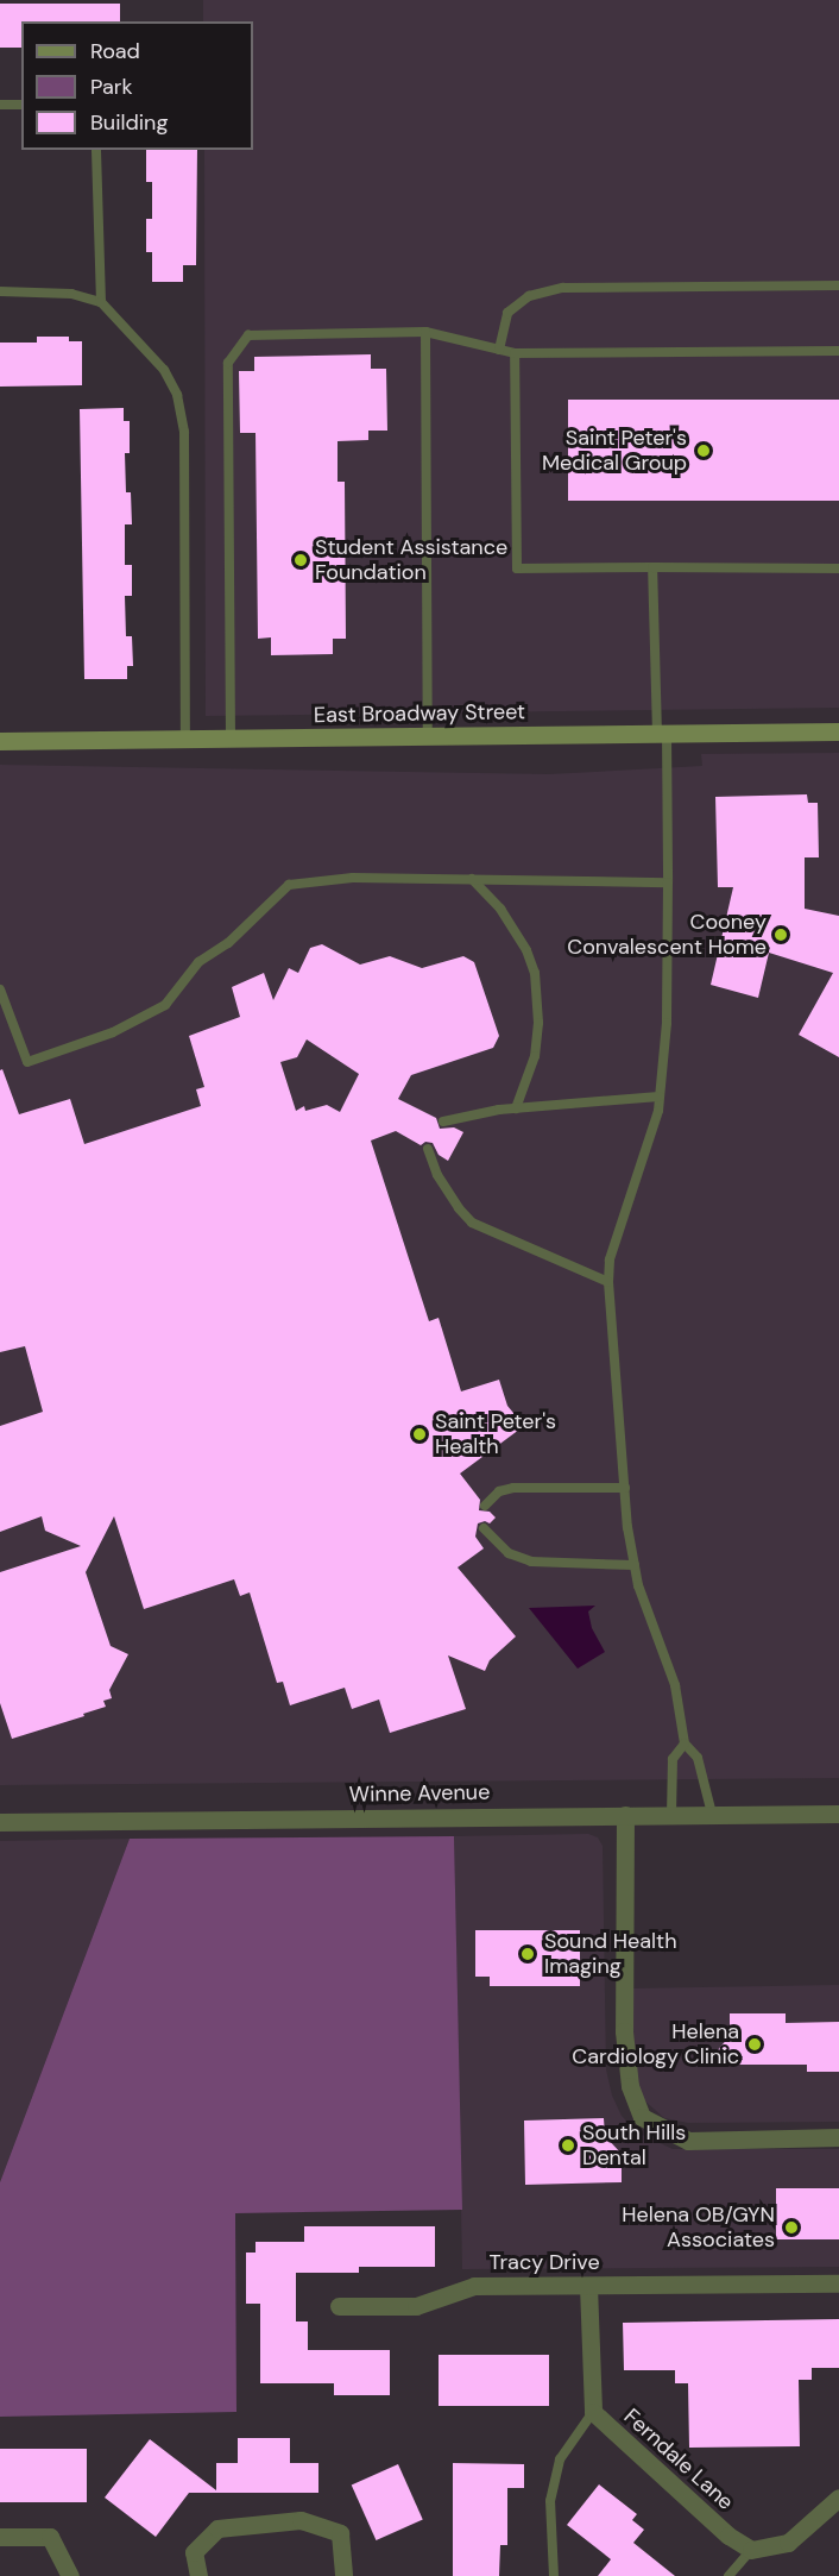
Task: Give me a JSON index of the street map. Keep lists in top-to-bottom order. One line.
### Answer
{"streets":{"street":["East Broadway Street","Winne Avenue","Tracy Drive","Ferndale Lane"]},"crossings":[["Tracy Drive","Ferndale Lane"]],"places":["Saint Peter's Medical Group","Student Assistance Foundation","Cooney Convalescent Home","Saint Peter's Health","Sound Health Imaging","Helena Cardiology Clinic","South Hills Dental","Helena OB/GYN Associates"],"legend":["Road","Park","Building"]}
